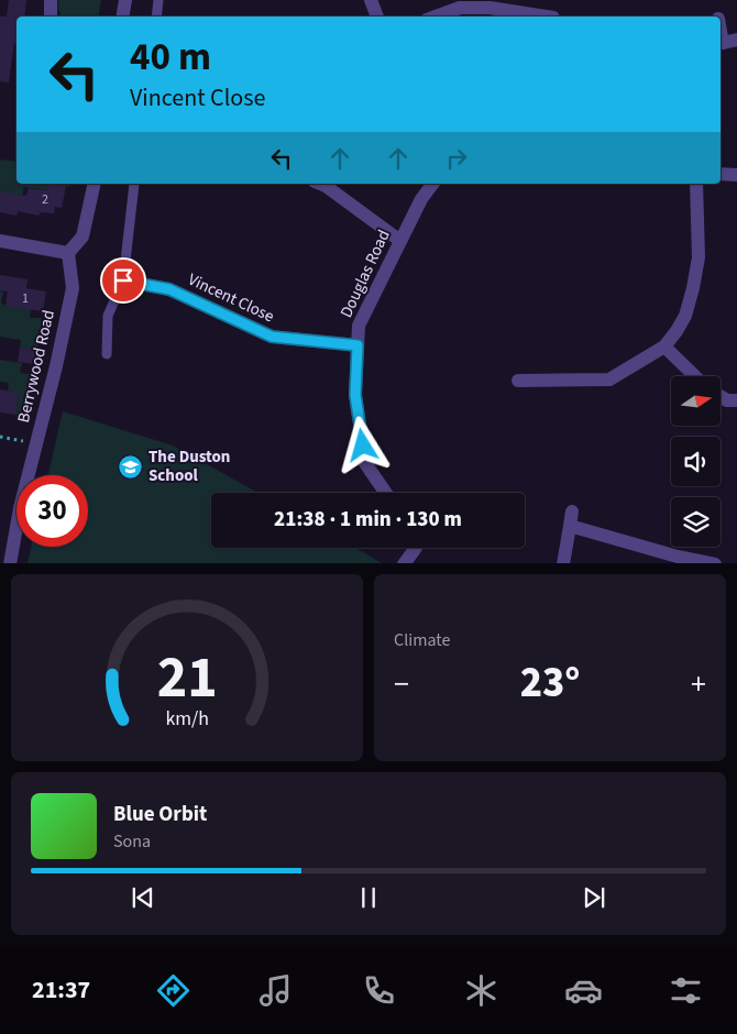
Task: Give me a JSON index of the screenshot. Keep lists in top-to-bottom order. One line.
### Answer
{"streets":{"street":["Douglas Road","Vincent Close","Berrywood Road"]},"crossings":[["Douglas Road","Vincent Close"]],"places":{"school or university":["The Duston School"]},"house_numbers":["2","1"],"north":"right","page":{"turn":["40 m","Vincent Close"],"limit":"30","trip":"21:38 · 1 min · 130 m","tile":"Climate","heat":["−","23°","+"],"song":["Blue Orbit","Sona"],"tabs":"21:37","gauge":["21","km/h"]}}
